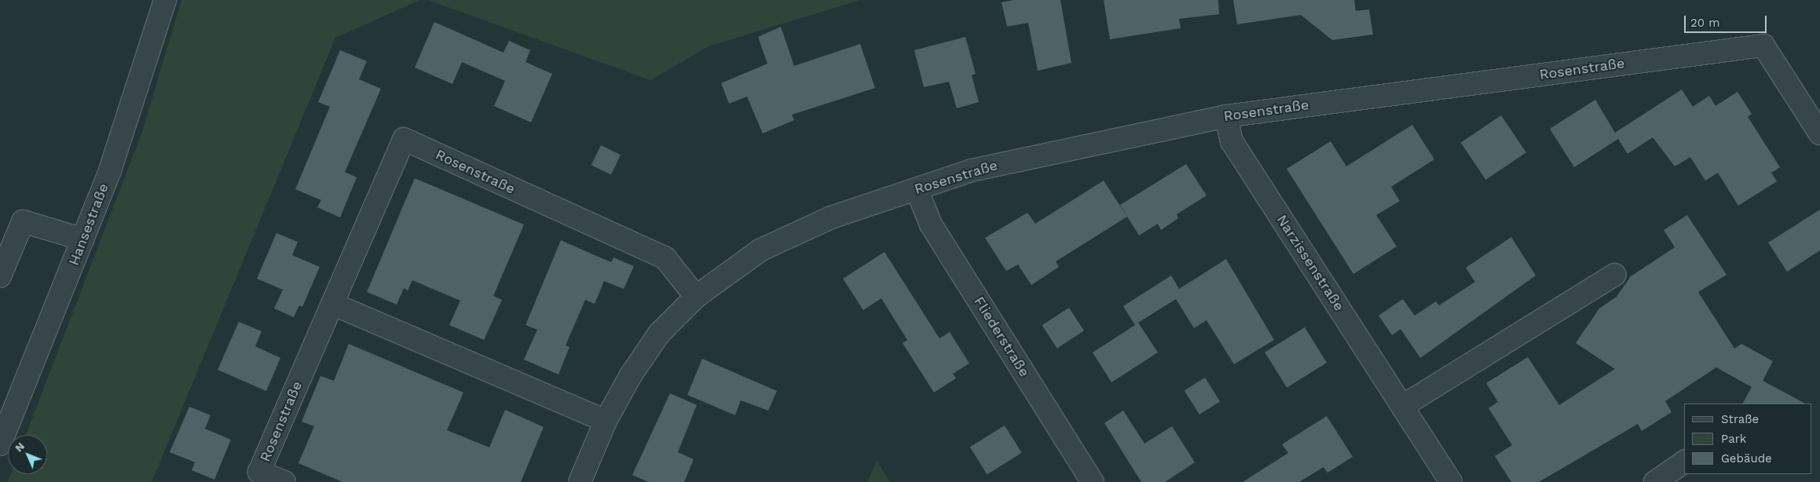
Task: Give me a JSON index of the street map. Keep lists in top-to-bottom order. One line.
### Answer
{"streets":{"street":["Rosenstraße","Hansestraße","Narzissenstraße","Fliederstraße"]},"crossings":[["Rosenstraße","Narzissenstraße"],["Rosenstraße","Fliederstraße"]],"legend":["Straße","Park","Gebäude"],"scale_bar":"20 m","north":"top left"}
